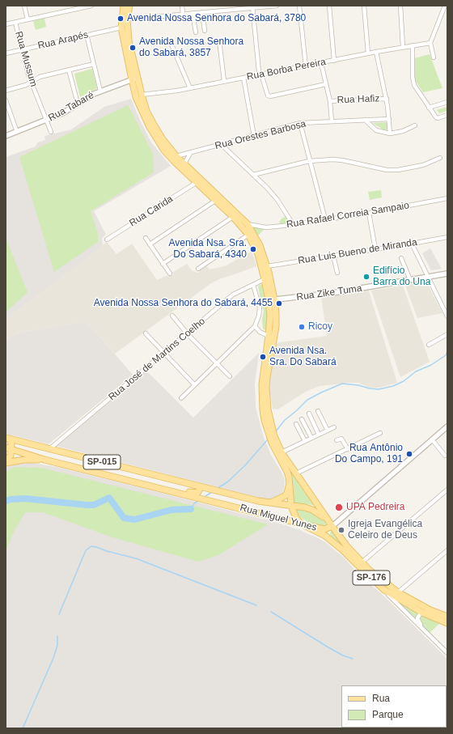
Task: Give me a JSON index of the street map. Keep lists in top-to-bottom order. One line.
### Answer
{"streets":{"main road":["SP-015","Rua Miguel Yunes","SP-176"],"street":["Rua Arapés","Rua Mussum","Rua Borba Pereira","Rua Hafiz","Rua Tabaré","Rua Orestes Barbosa","Rua Carida","Rua Rafael Correia Sampaio","Rua Luis Bueno de Miranda","Rua Zike Tuma","Rua José de Martins Coelho"]},"crossings":[["Rua Arapés","Rua Mussum"],["Rua Mussum","Rua Tabaré"],["Rua José de Martins Coelho","Rua Miguel Yunes"],["Rua Miguel Yunes","SP-176"]],"places":["Avenida Nossa Senhora do Sabará, 3780","Avenida Nossa Senhora do Sabará, 3857","Avenida Nsa. Sra. Do Sabará, 4340","Edifício Barra do Una","Avenida Nossa Senhora do Sabará, 4455","Ricoy","Avenida Nsa. Sra. Do Sabará","Rua Antônio Do Campo, 191","UPA Pedreira","Igreja Evangélica Celeiro de Deus"],"legend":["Rua","Parque"]}
